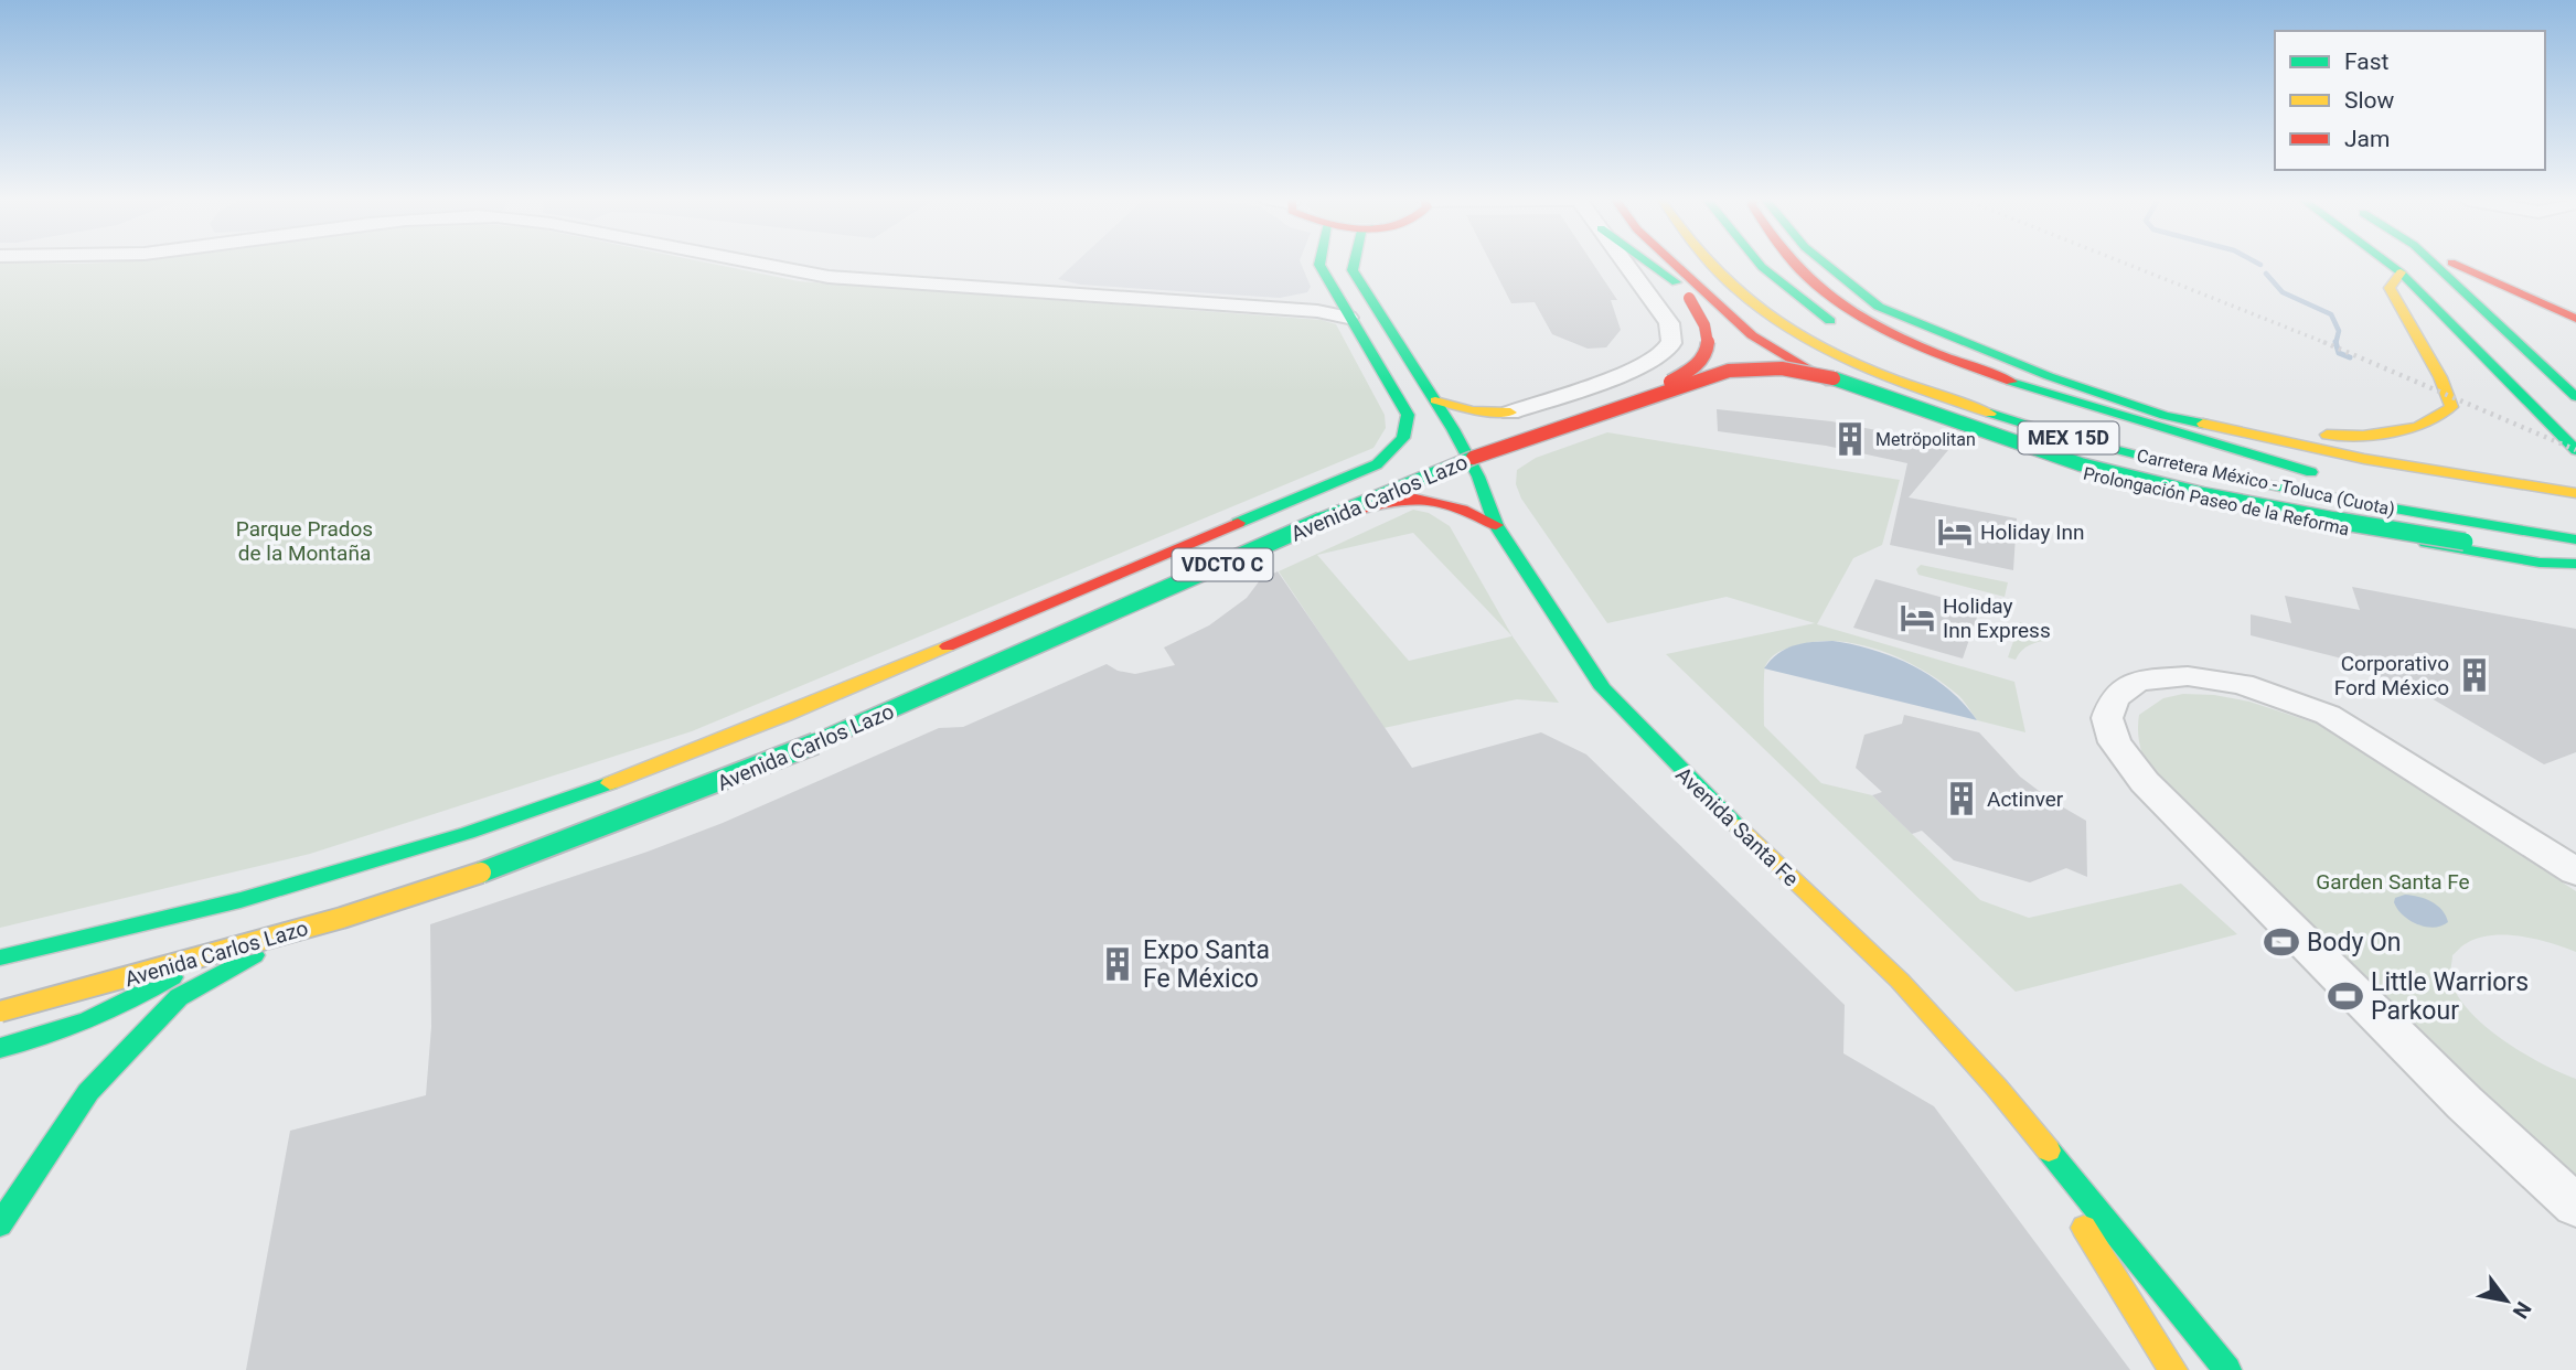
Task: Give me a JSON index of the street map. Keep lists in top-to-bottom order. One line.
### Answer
{"streets":{"main road":["MEX 15D","Carretera México - Toluca (Cuota)","Avenida Carlos Lazo","Prolongación Paseo de la Reforma","VDCTO C","Avenida Santa Fe"]},"crossings":[["Avenida Carlos Lazo","Prolongación Paseo de la Reforma"],["Avenida Carlos Lazo","Avenida Santa Fe"]],"parks":["Parque Prados de la Montaña","Garden Santa Fe"],"places":{"building":["Metröpolitan","Corporativo Ford México","Actinver","Expo Santa Fe México"],"hotel":["Holiday Inn","Holiday Inn Express"],"sports":["Body On","Little Warriors Parkour"]},"legend":["Fast","Slow","Jam"],"north":"bottom right"}
